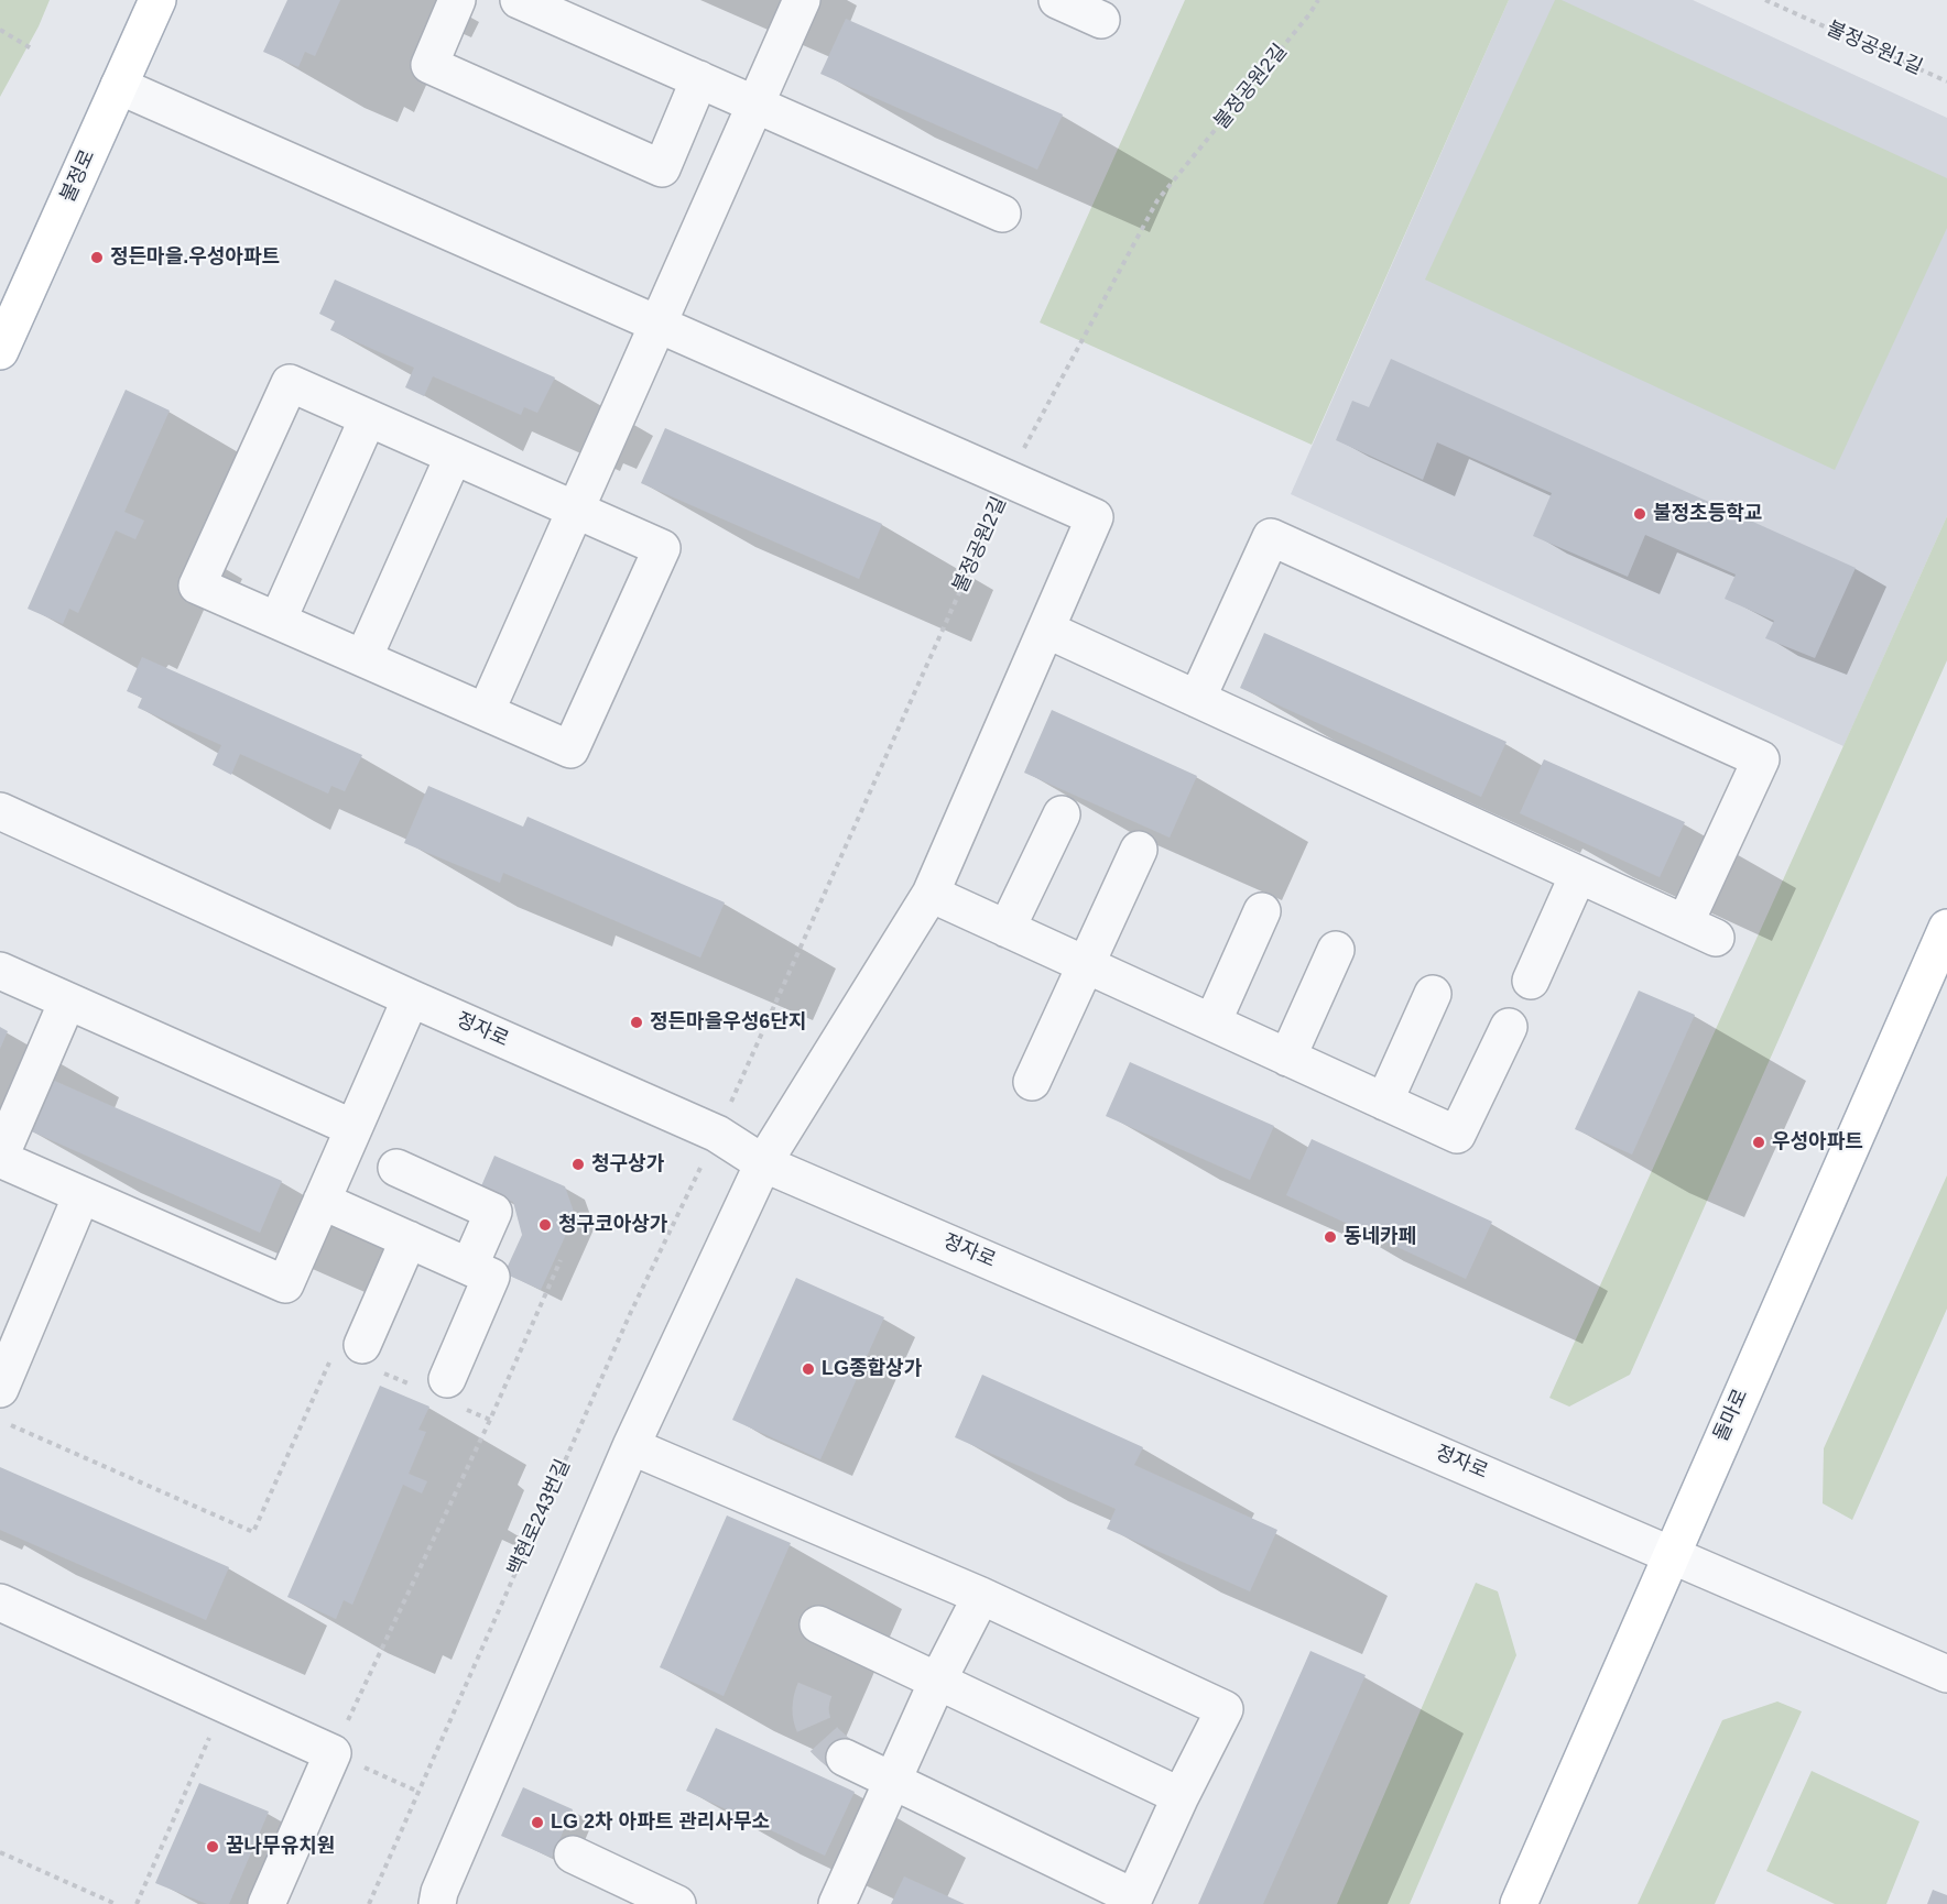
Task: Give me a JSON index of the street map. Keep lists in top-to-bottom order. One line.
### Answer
{"streets":{"main road":["불정로","돌마로"],"street":["정자로"],"path":["불정공원1길","불정공원2길","백현로243번길"]},"crossings":[["불정공원2길","정자로"],["불정공원2길","백현로243번길"],["정자로","돌마로"],["정자로","백현로243번길"]],"places":["정든마을.우성아파트","불정초등학교","정든마을우성6단지","우성아파트","청구상가","청구코아상가","동네카페","LG종합상가","LG 2차 아파트 관리사무소","꿈나무유치원"]}
